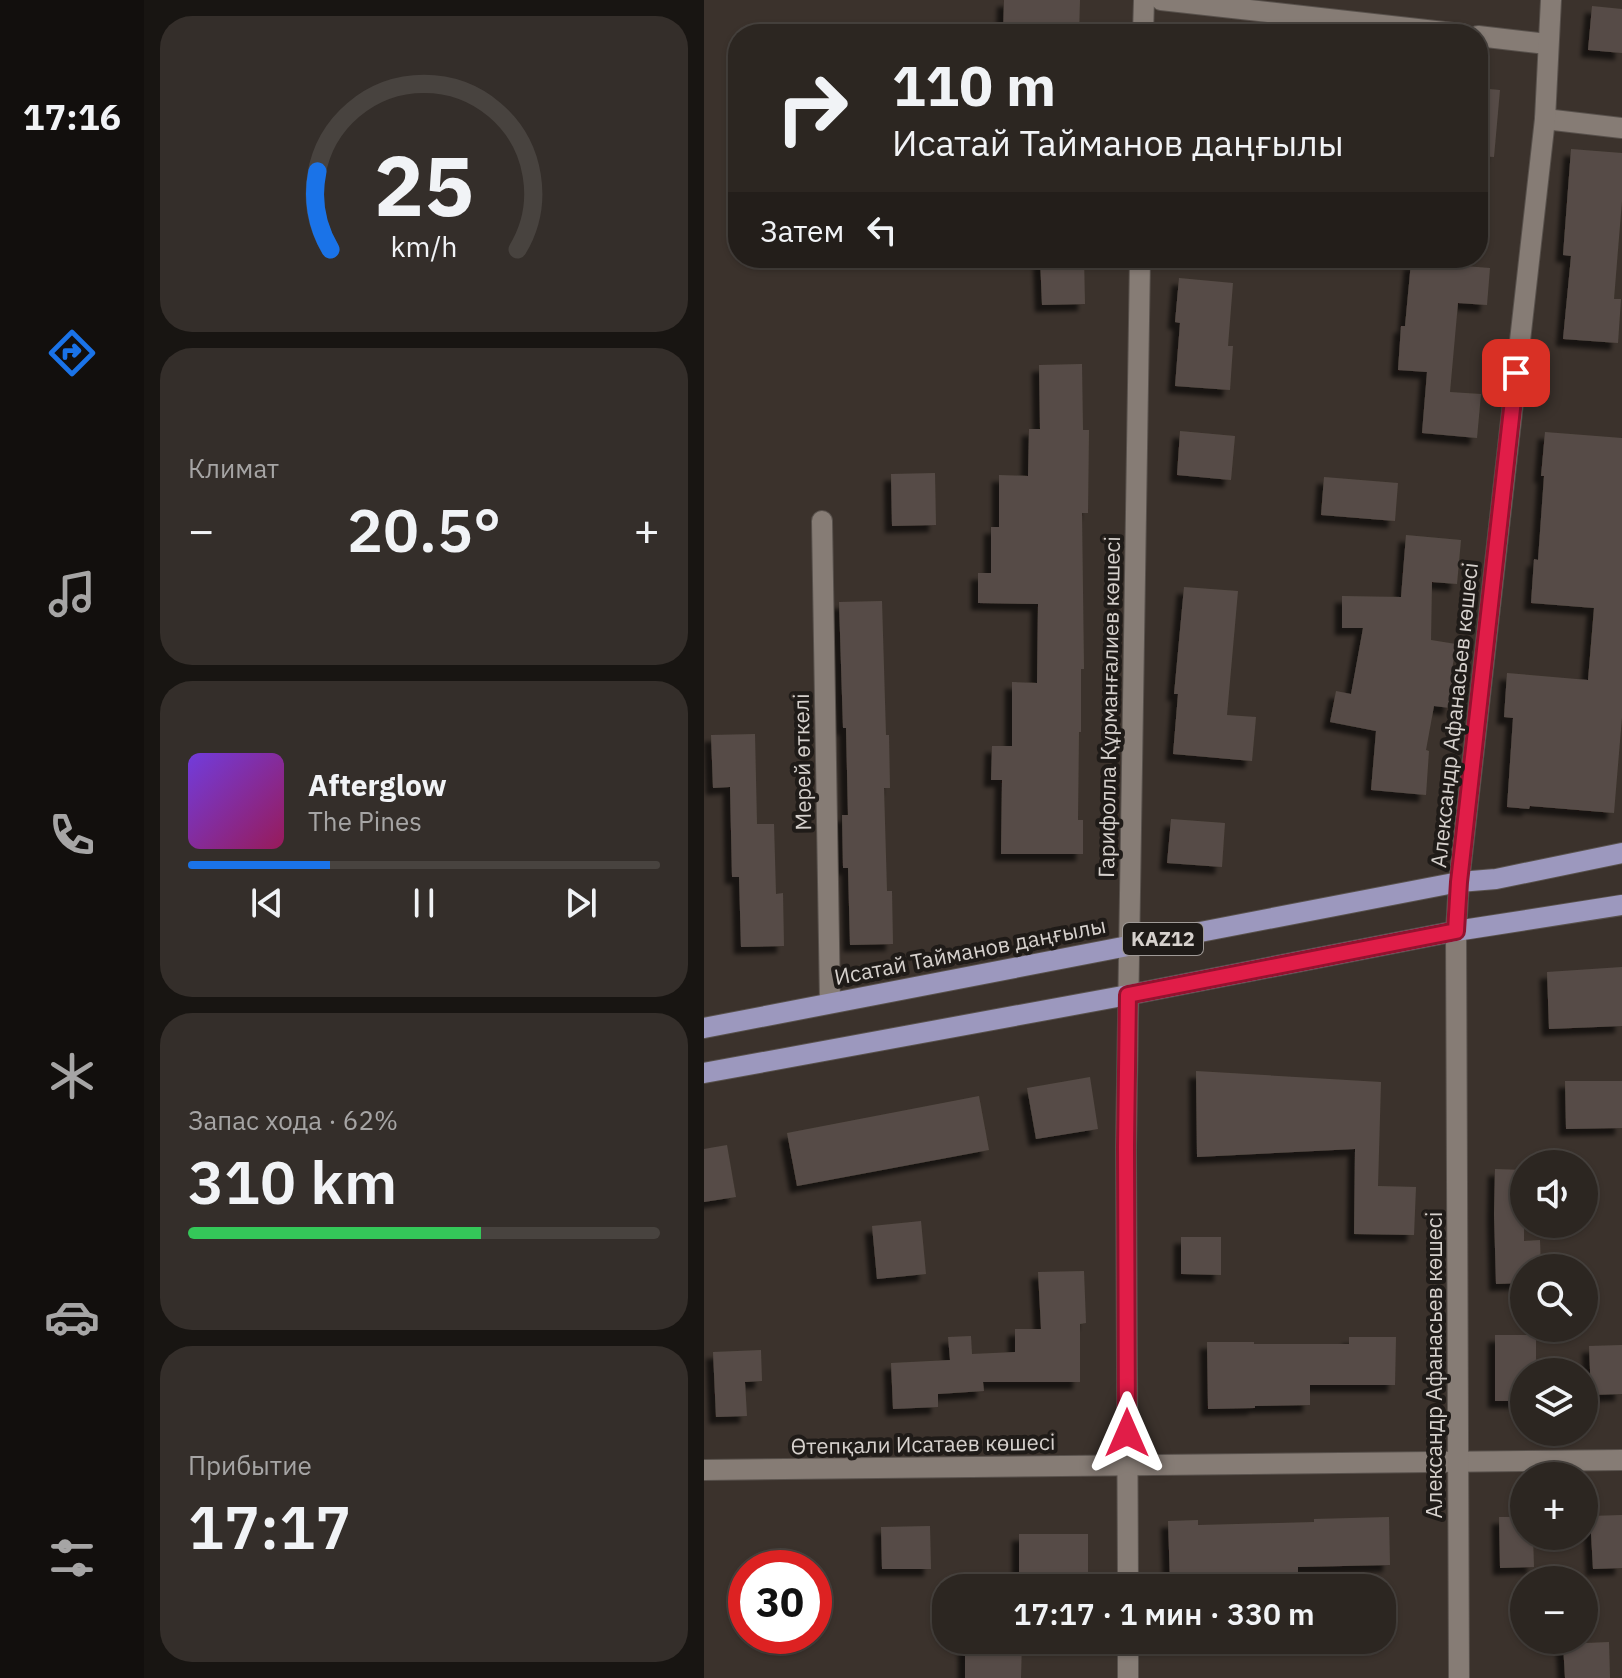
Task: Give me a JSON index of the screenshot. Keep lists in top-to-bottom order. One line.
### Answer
{"streets":{"main road":["KAZ12","Исатай Тайманов даңғылы"],"street":["Гарифолла Құрманғалиев көшесі","Александр Афанасьев көшесі","Мерей өткелі","Өтепқали Исатаев көшесі"]},"crossings":[["Гарифолла Құрманғалиев көшесі","KAZ12"],["Гарифолла Құрманғалиев көшесі","Исатай Тайманов даңғылы"],["Гарифолла Құрманғалиев көшесі","Өтепқали Исатаев көшесі"],["Александр Афанасьев көшесі","KAZ12"],["Александр Афанасьев көшесі","Исатай Тайманов даңғылы"],["Александр Афанасьев көшесі","Өтепқали Исатаев көшесі"],["Мерей өткелі","Исатай Тайманов даңғылы"]],"page":{"tabs":"17:16","turn":["110 m","Исатай Тайманов даңғылы"],"then":"Затем","tile":["Климат",["Запас хода · 62%","310 km"],["Прибытие","17:17"]],"heat":["−","20.5°","+"],"song":["Afterglow","The Pines"],"map_buttons":["+","−"],"limit":"30","trip":"17:17 · 1 мин · 330 m","gauge":["25","km/h"]}}
